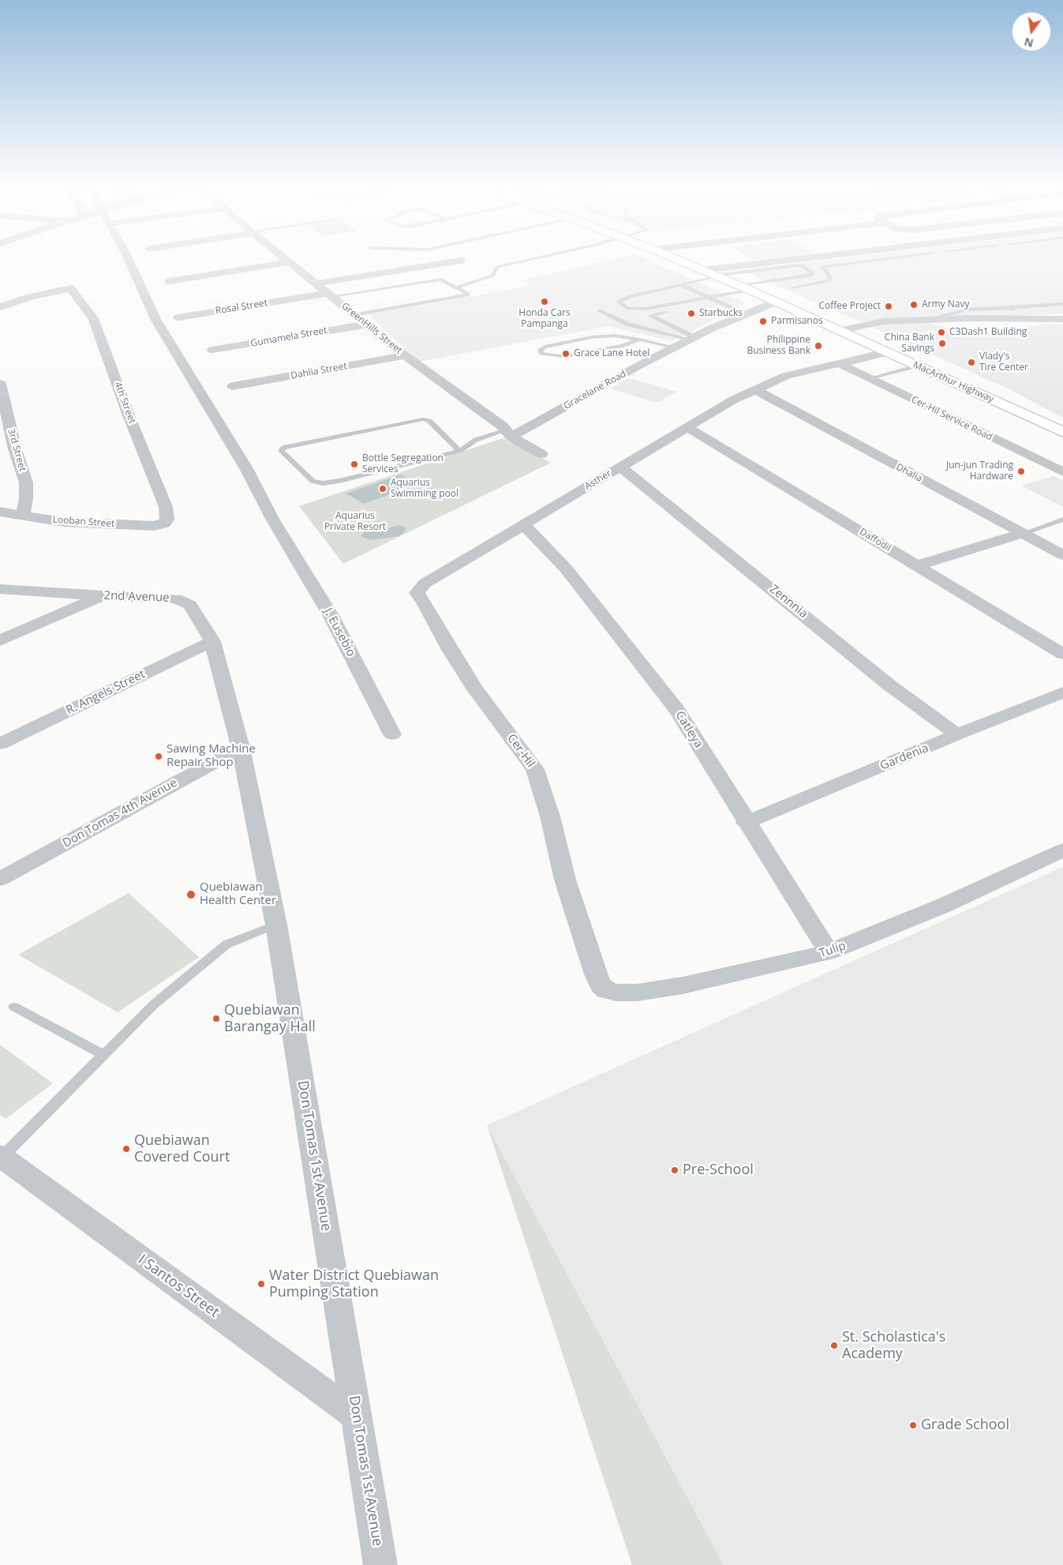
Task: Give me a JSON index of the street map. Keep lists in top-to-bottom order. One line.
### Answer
{"streets":{"highway":["MacArthur Highway"],"street":["Rosal Street","GreenHills Street","Gumamela Street","Dahlia Street","Gracelane Road","4th Street","Cer-Hil Service Road","3rd Street","Dhalia","Asther","Looban Street","Daffodil","2nd Avenue","Zennnia","J. Eusebio","R. Angels Street","Catleya","Cer-Hil","Gardenia","Don Tomas 4th Avenue","Tulip","Don Tomas 1st Avenue","I Santos Street"]},"crossings":[["Rosal Street","GreenHills Street"],["GreenHills Street","Gumamela Street"],["GreenHills Street","Dahlia Street"],["GreenHills Street","Gracelane Road"],["MacArthur Highway","Gracelane Road"],["MacArthur Highway","Asther"],["4th Street","Looban Street"],["Cer-Hil Service Road","Asther"],["3rd Street","Looban Street"],["Dhalia","Asther"],["Asther","Daffodil"],["Asther","Zennnia"],["Asther","Catleya"],["Asther","Cer-Hil"],["2nd Avenue","R. Angels Street"],["2nd Avenue","Don Tomas 4th Avenue"],["2nd Avenue","Don Tomas 1st Avenue"],["Zennnia","Gardenia"],["Catleya","Gardenia"],["Catleya","Tulip"],["Cer-Hil","Tulip"],["Don Tomas 4th Avenue","Don Tomas 1st Avenue"],["Don Tomas 1st Avenue","I Santos Street"]],"parks":["Aquarius Private Resort"],"places":["Honda Cars Pampanga","Army Navy","Coffee Project","Starbucks","Parmisanos","C3Dash1 Building","China Bank Savings","Philippine Business Bank","Grace Lane Hotel","Vlady's Tire Center","Bottle Segregation Services","Jun-jun Trading Hardware","Aquarius Swimming pool","Sawing Machine Repair Shop","Quebiawan Health Center","Quebiawan Barangay Hall","Quebiawan Covered Court","Pre-School","Water District Quebiawan Pumping Station","St. Scholastica's Academy","Grade School"],"north":"bottom"}
